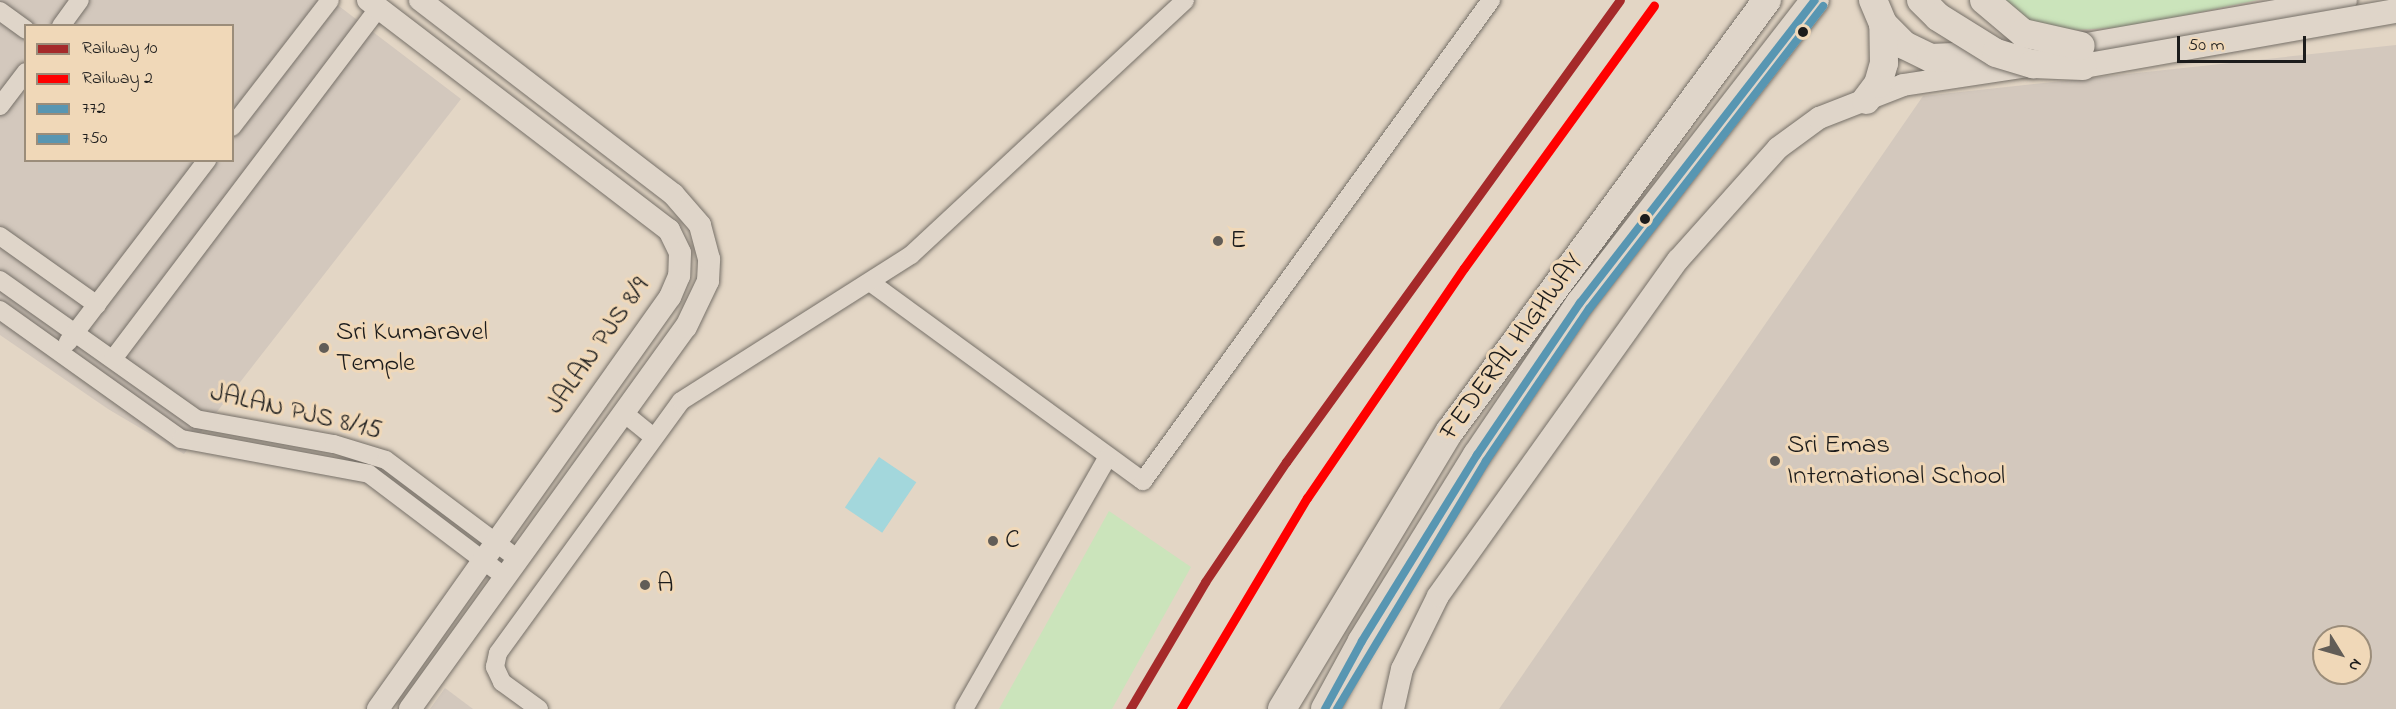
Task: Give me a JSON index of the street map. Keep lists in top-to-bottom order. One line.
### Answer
{"streets":{"highway":["FEDERAL HIGHWAY"],"street":["JALAN PJS 8/9","JALAN PJS 8/15"]},"crossings":[["JALAN PJS 8/9","JALAN PJS 8/15"]],"places":["E","Sri Kumaravel Temple","Sri Emas International School","C","A"],"lines":["rail line 10","transit line 772","rail line 2","transit line 750"],"legend":["Railway 10","Railway 2","772","750"],"scale_bar":"50 m","north":"bottom right"}
